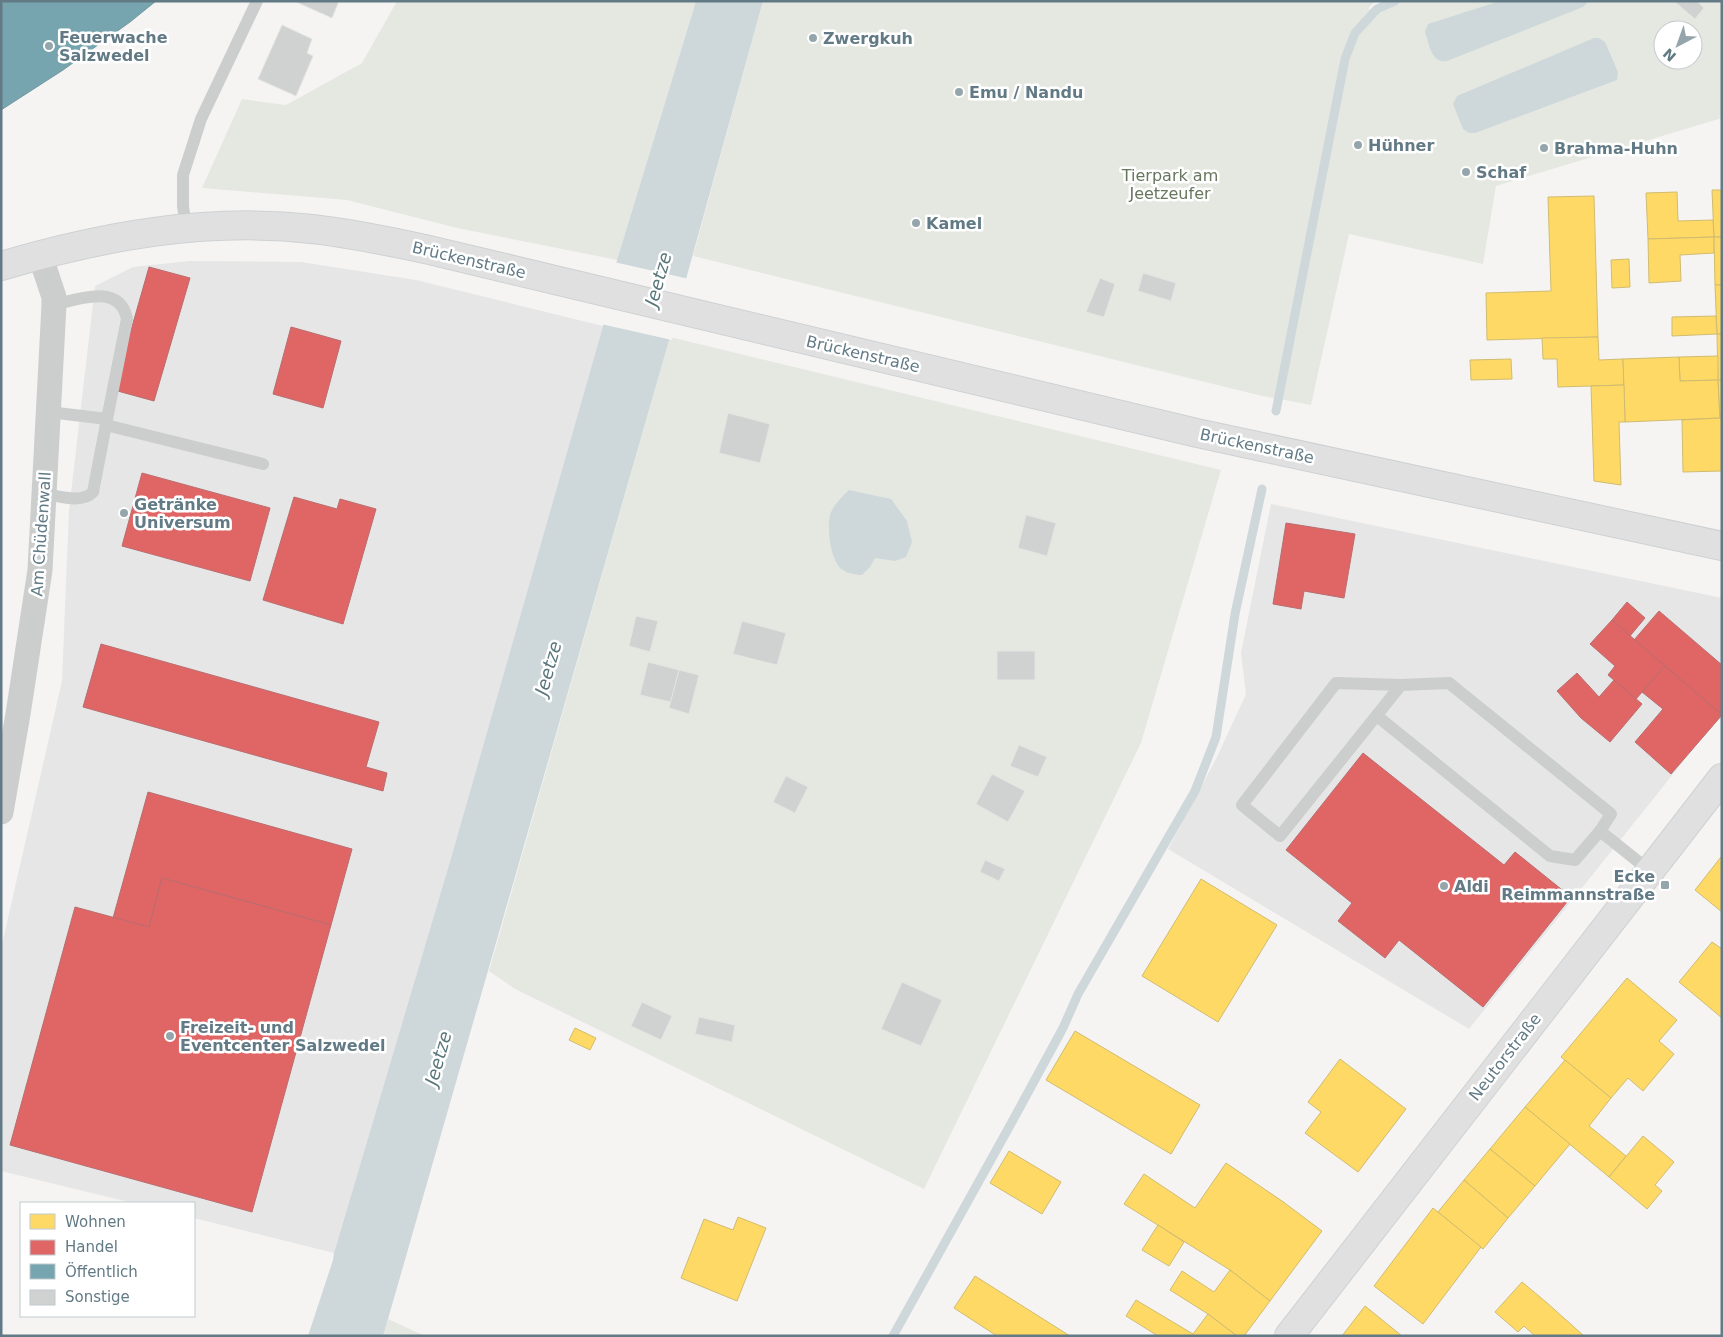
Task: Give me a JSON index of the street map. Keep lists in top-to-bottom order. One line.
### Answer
{"streets":{"main road":["Brückenstraße","Neutorstraße"],"street":["Am Chüdenwall"]},"crossings":[["Brückenstraße","Am Chüdenwall"]],"water":["Jeetze"],"parks":["Tierpark am Jeetzeufer"],"places":{"other":["Zwergkuh","Feuerwache Salzwedel","Emu / Nandu","Hühner","Brahma-Huhn","Schaf","Kamel","Getränke Universum","Aldi","Freizeit- und Eventcenter Salzwedel"],"transit":["Ecke Reimmannstraße"]},"legend":["Wohnen","Handel","Öffentlich","Sonstige"],"north":"bottom left"}
